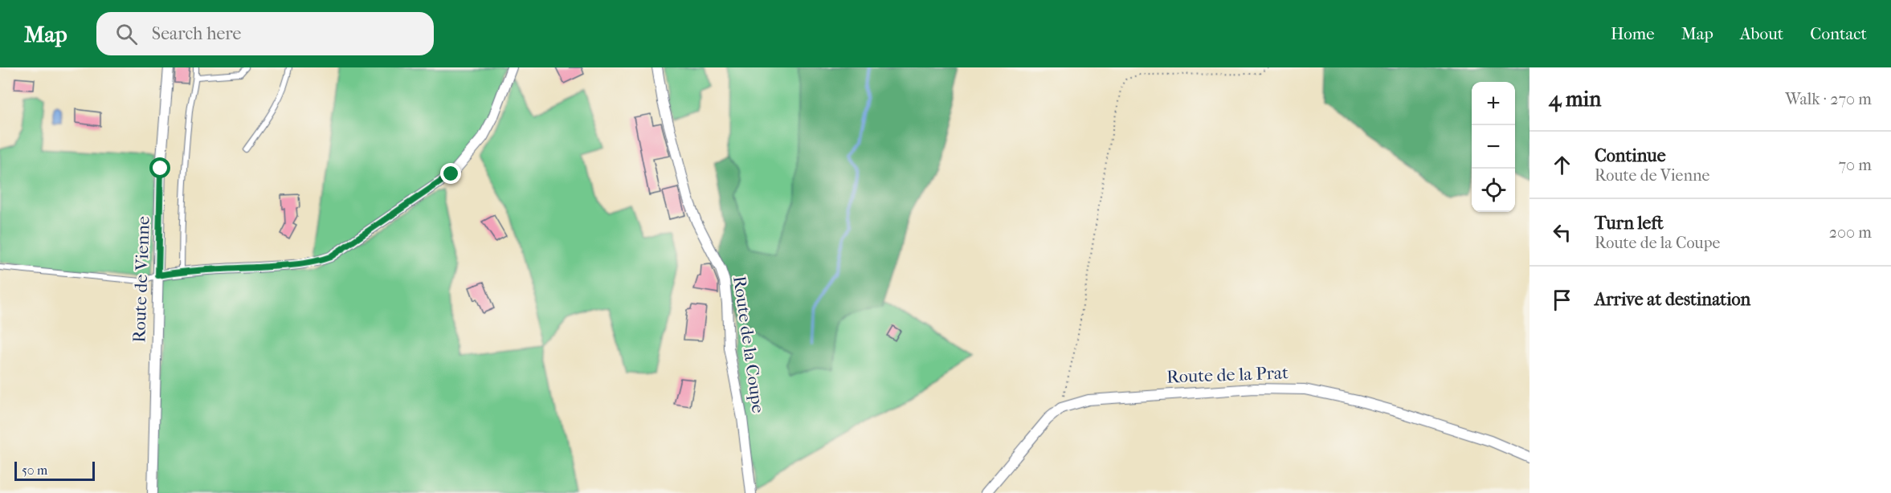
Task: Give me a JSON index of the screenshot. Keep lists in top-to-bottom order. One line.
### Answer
{"streets":{"street":["Route de Vienne","Route de la Coupe","Route de la Prat"]},"scale_bar":"50 m","page":{"header":"Map","search":"Search here","nav":["Home","Map","About","Contact"],"heading":["4 min","Walk · 270 m"],"map_buttons":["+","−"],"list":[["Continue","Route de Vienne","70 m"],["Turn left","Route de la Coupe","200 m"],"Arrive at destination"],"scale":"50 m"}}
